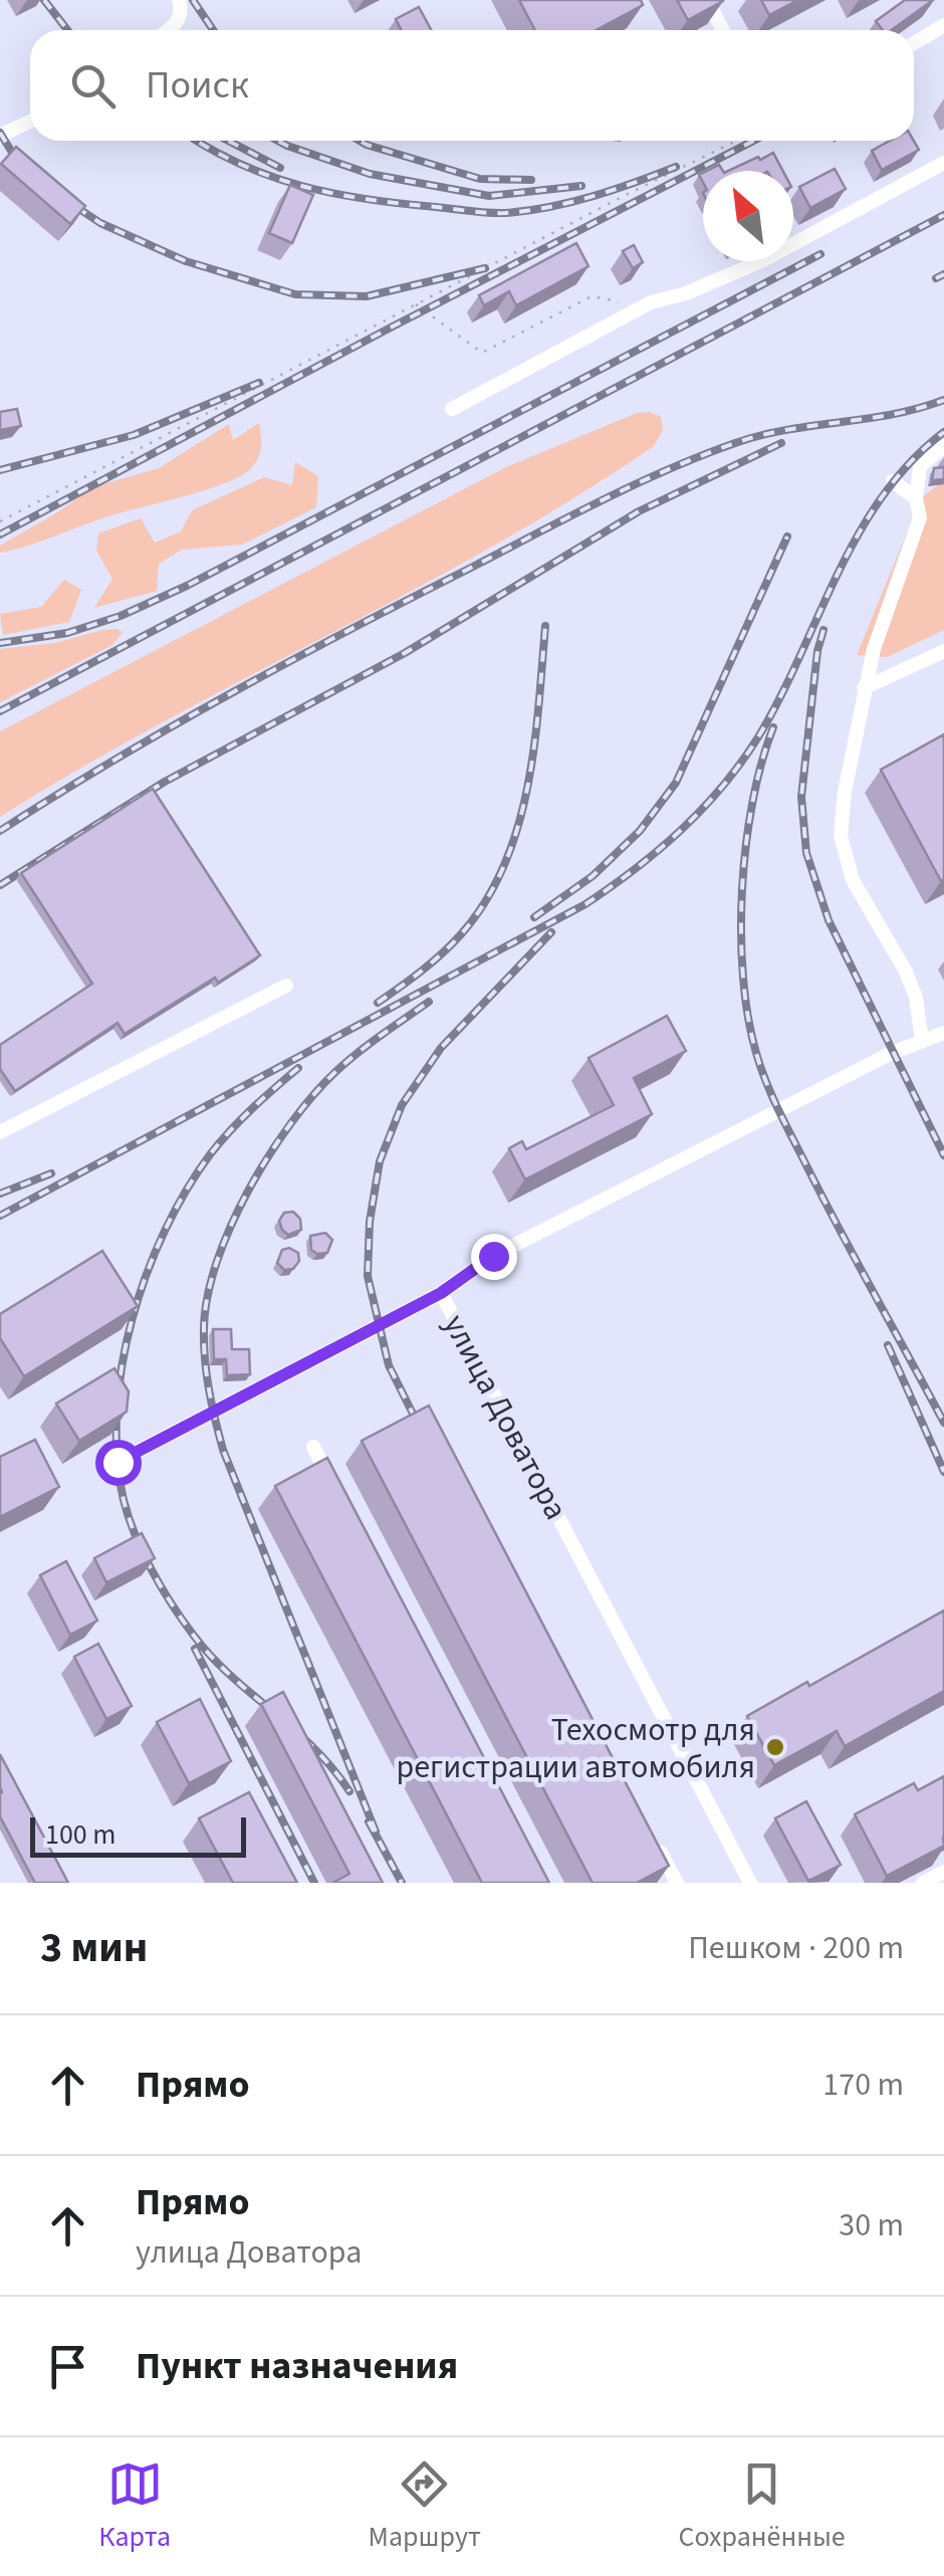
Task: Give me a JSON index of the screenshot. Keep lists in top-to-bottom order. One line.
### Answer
{"streets":{"street":["улица Доватора"]},"places":["Техосмотр для регистрации автомобиля"],"scale_bar":"100 m","north":"top left","page":{"search":"Поиск","scale":"100 m","heading":["3 мин","Пешком · 200 m"],"list":[["Прямо","170 m"],["Прямо","улица Доватора","30 m"],"Пункт назначения"],"nav":["Карта","Маршрут","Сохранённые"]}}
